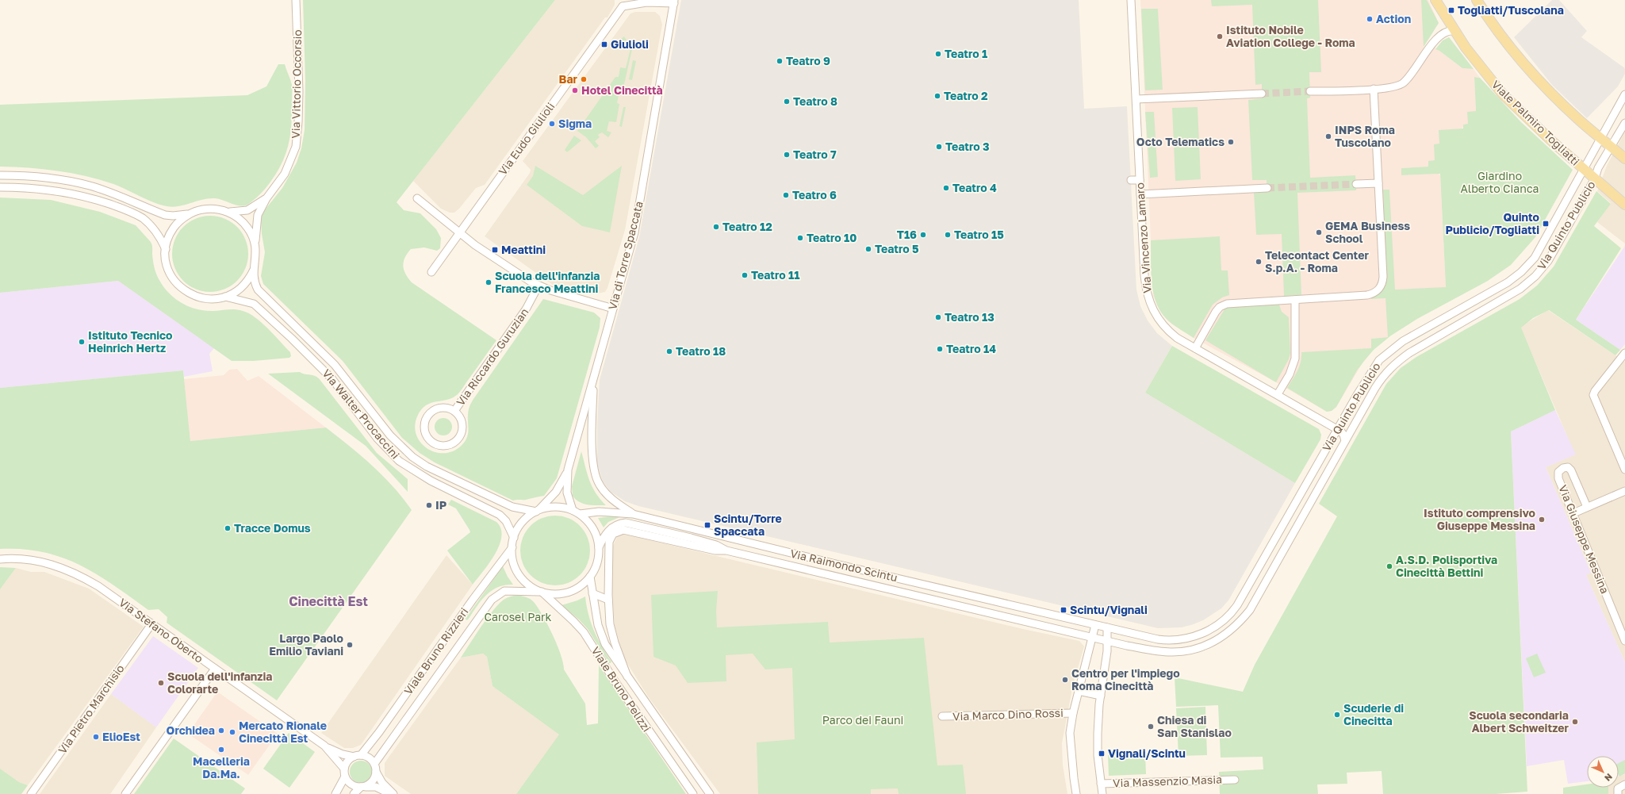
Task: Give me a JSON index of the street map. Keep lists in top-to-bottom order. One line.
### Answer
{"streets":{"main road":["Viale Palmiro Togliatti"],"street":["Via Vittorio Occorsio","Via Eudo Giulioli","Via Quinto Publicio","Via Vincenzo Lamaro","Via di Torre Spaccata","Via Riccardo Guruzian","Via Walter Procaccini","Via Giuseppe Messina","Via Raimondo Scintu","Via Stefano Oberto","Viale Bruno Rizzieri","Viale Bruno Pelizzi","Via Pietro Marchisio","Via Marco Dino Rossi","Via Massenzio Masia"]},"crossings":[["Via Vittorio Occorsio","Via Walter Procaccini"],["Viale Palmiro Togliatti","Via Quinto Publicio"],["Via Quinto Publicio","Via Vincenzo Lamaro"],["Via Quinto Publicio","Via Raimondo Scintu"],["Via di Torre Spaccata","Via Walter Procaccini"],["Via di Torre Spaccata","Via Raimondo Scintu"],["Via di Torre Spaccata","Viale Bruno Rizzieri"],["Via di Torre Spaccata","Viale Bruno Pelizzi"],["Via Walter Procaccini","Via Raimondo Scintu"],["Via Walter Procaccini","Viale Bruno Rizzieri"],["Via Walter Procaccini","Viale Bruno Pelizzi"],["Via Raimondo Scintu","Viale Bruno Rizzieri"],["Via Raimondo Scintu","Viale Bruno Pelizzi"],["Via Stefano Oberto","Viale Bruno Rizzieri"],["Via Stefano Oberto","Via Pietro Marchisio"],["Viale Bruno Rizzieri","Viale Bruno Pelizzi"]],"districts":["Cinecittà Est"],"parks":["Giardino Alberto Cianca","Carosel Park","Parco dei Fauni"],"places":{"transit":["Togliatti/Tuscolana","Giulioli","Quinto Publicio/Togliatti","Meattini","Scintu/Torre Spaccata","Scintu/Vignali","Vignali/Scintu"],"other":["Action","Istituto Nobile Aviation College - Roma","Teatro 1","Teatro 9","Bar","Hotel Cinecittà","Teatro 2","Teatro 8","Sigma","INPS Roma Tuscolano","Octo Telematics","Teatro 3","Teatro 7","Teatro 4","Teatro 6","Teatro 12","GEMA Business School","T16","Teatro 15","Teatro 10","Teatro 5","Telecontact Center S.p.A. - Roma","Teatro 11","Scuola dell'infanzia Francesco Meattini","Teatro 13","Istituto Tecnico Heinrich Hertz","Teatro 14","Teatro 18","IP","Istituto comprensivo Giuseppe Messina","Tracce Domus","A.S.D. Polisportiva Cinecittà Bettini","Largo Paolo Emilio Taviani","Centro per l'impiego Roma Cinecittà","Scuola dell'infanzia Colorarte","Scuderie di Cinecitta","Scuola secondaria Albert Schweitzer","Chiesa di San Stanislao","Orchidea","Mercato Rionale Cinecittà Est","ElioEst","Macelleria Da.Ma."]},"north":"bottom right"}
